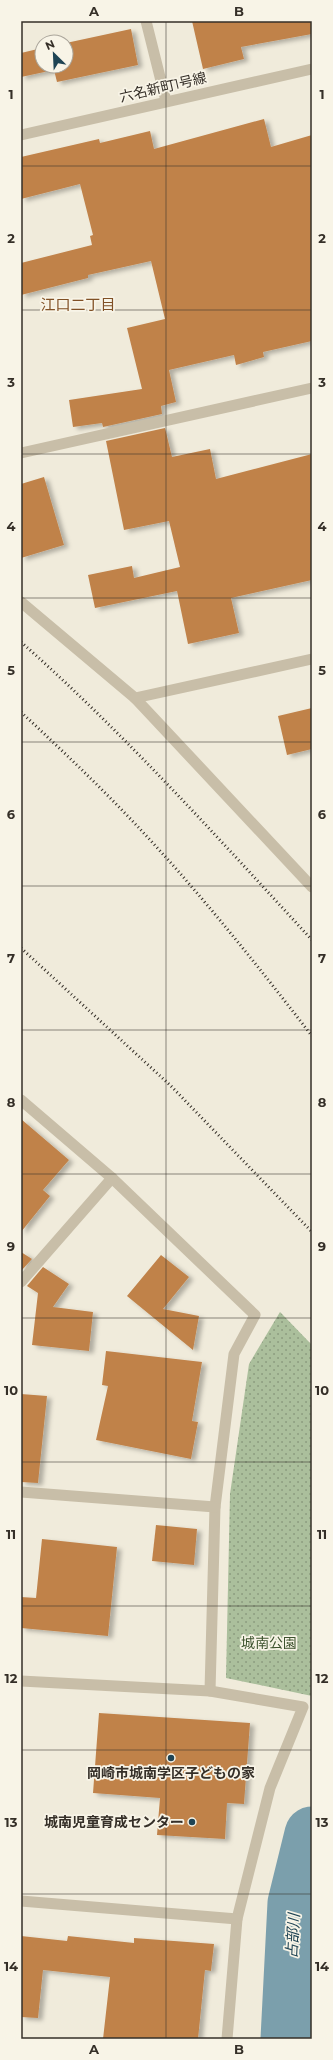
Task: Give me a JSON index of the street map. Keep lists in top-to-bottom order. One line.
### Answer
{"streets":{"street":["六名新町1号線"]},"districts":["江口二丁目"],"water":["占部川"],"parks":["城南公園"],"places":["岡崎市城南学区子どもの家","城南児童育成センター"],"north":"top left","grid":{"columns":["A","B"],"rows":["1","2","3","4","5","6","7","8","9","10","11","12","13","14"]}}
